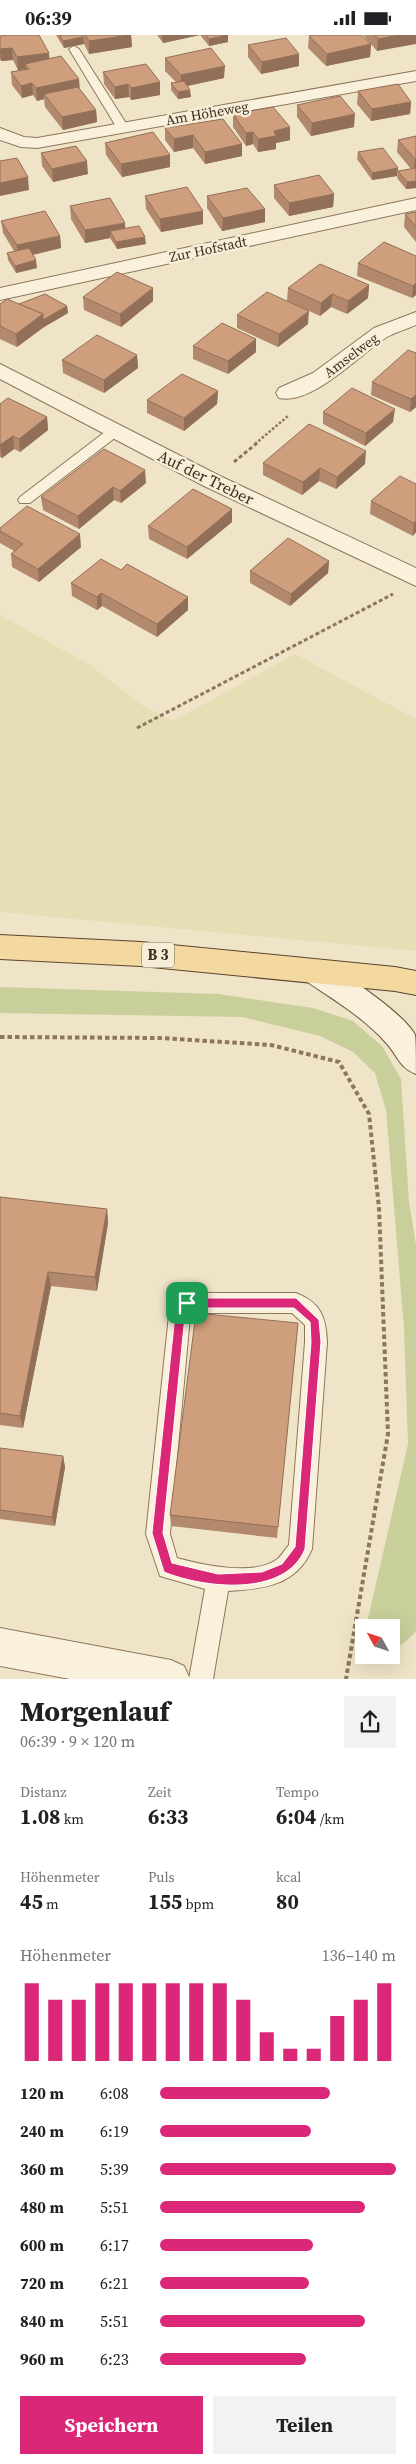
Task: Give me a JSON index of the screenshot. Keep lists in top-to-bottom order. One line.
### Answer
{"streets":{"main road":["B 3"],"street":["Am Höheweg","Zur Hofstadt","Amselweg","Auf der Treber"]},"north":"top left","page":{"status":"06:39","heading":["Morgenlauf","06:39 · 9 × 120 m"],"stats":[["Distanz","1.08 km"],["Zeit","6:33"],["Tempo","6:04 /km"],["Höhenmeter","45 m"],["Puls","155 bpm"],["kcal","80"]],"chart":["Höhenmeter","136–140 m"],"list":[{"name":"120 m","note":"6:08"},{"name":"240 m","note":"6:19"},{"name":"360 m","note":"5:39"},{"name":"480 m","note":"5:51"},{"name":"600 m","note":"6:17"},{"name":"720 m","note":"6:21"},{"name":"840 m","note":"5:51"},{"name":"960 m","note":"6:23"}],"buttons":["Speichern","Teilen"]}}
